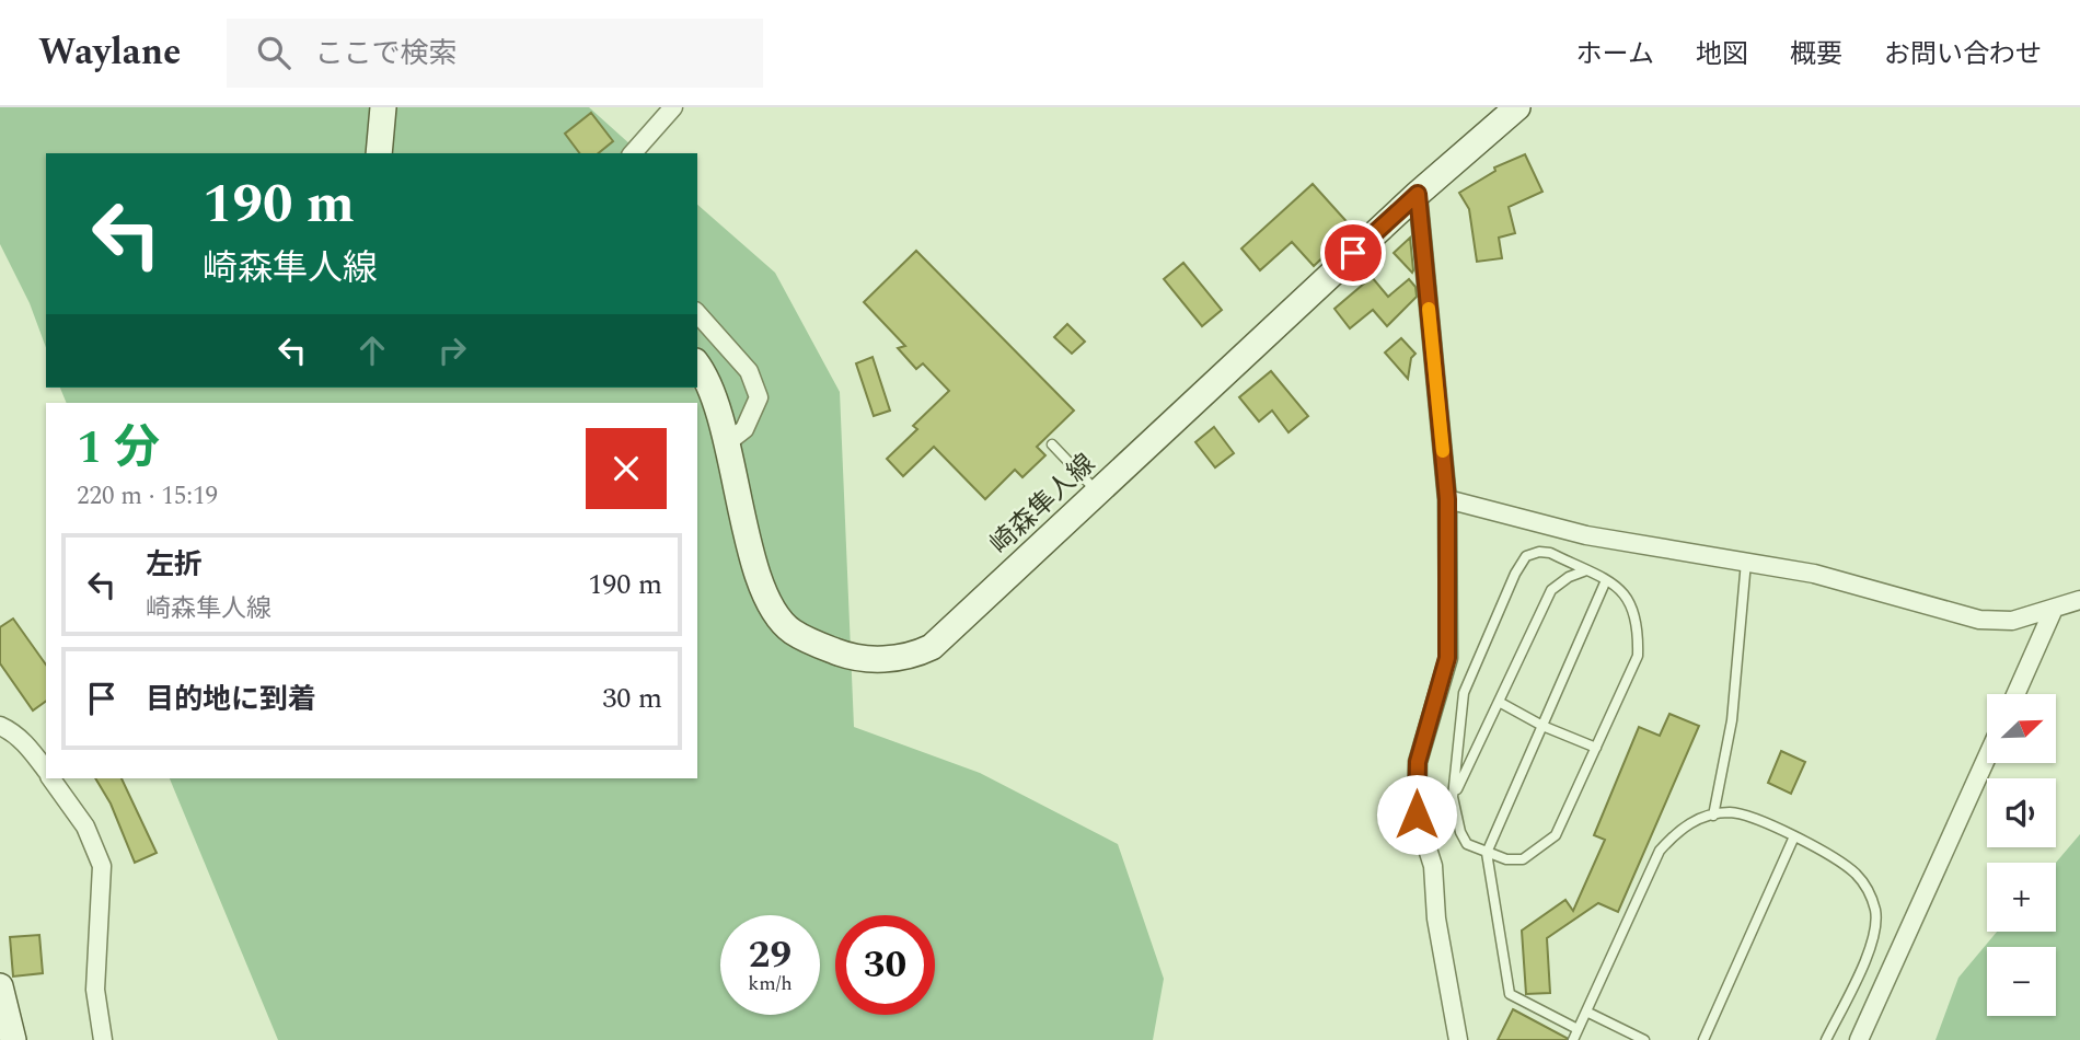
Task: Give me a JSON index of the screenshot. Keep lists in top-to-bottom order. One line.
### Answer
{"streets":{"main road":["崎森隼人線"]},"north":"top right","page":{"header":"Waylane","search":"ここで検索","nav":["ホーム","地図","概要","お問い合わせ"],"turn":["190 m","崎森隼人線"],"heading":["1 分","220 m · 15:19"],"list":[{"name":"左折","note":"崎森隼人線","value":"190 m"},{"name":"目的地に到着","value":"30 m"}],"map_buttons":["+","−"],"speed":"29 km/h","limit":"30"}}
